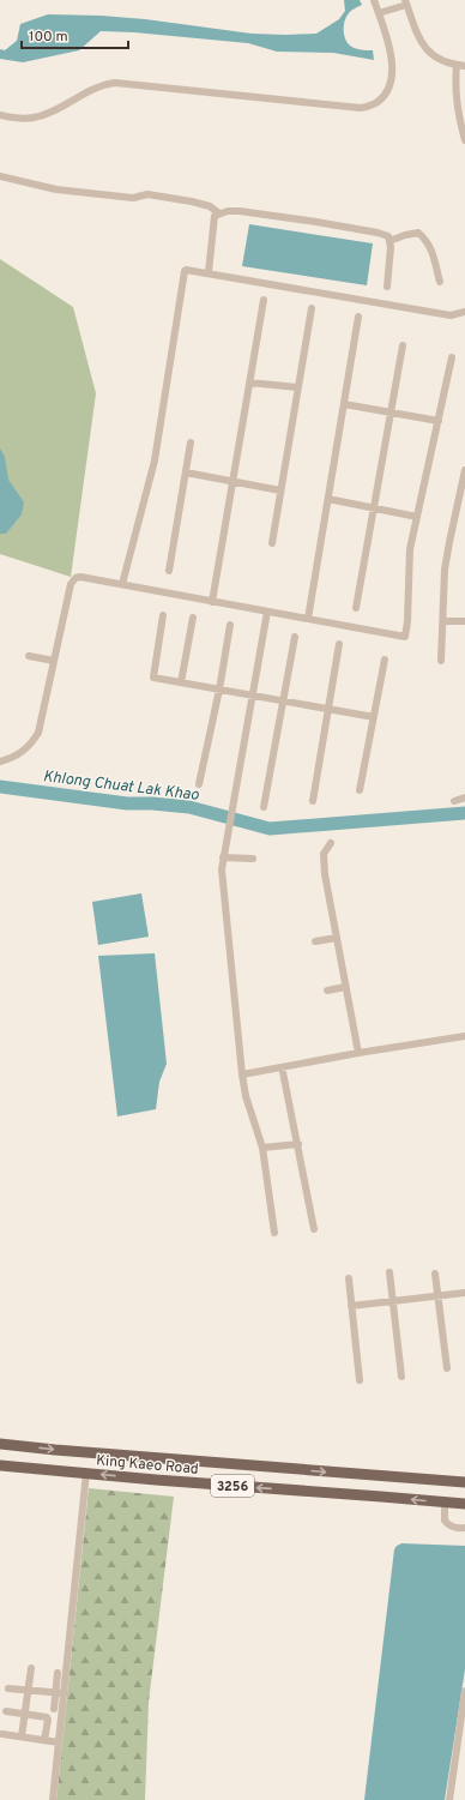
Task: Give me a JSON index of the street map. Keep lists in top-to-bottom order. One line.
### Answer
{"streets":{"main road":["King Kaeo Road","3256"]},"water":["Khlong Chuat Lak Khao"],"scale_bar":"100 m"}
